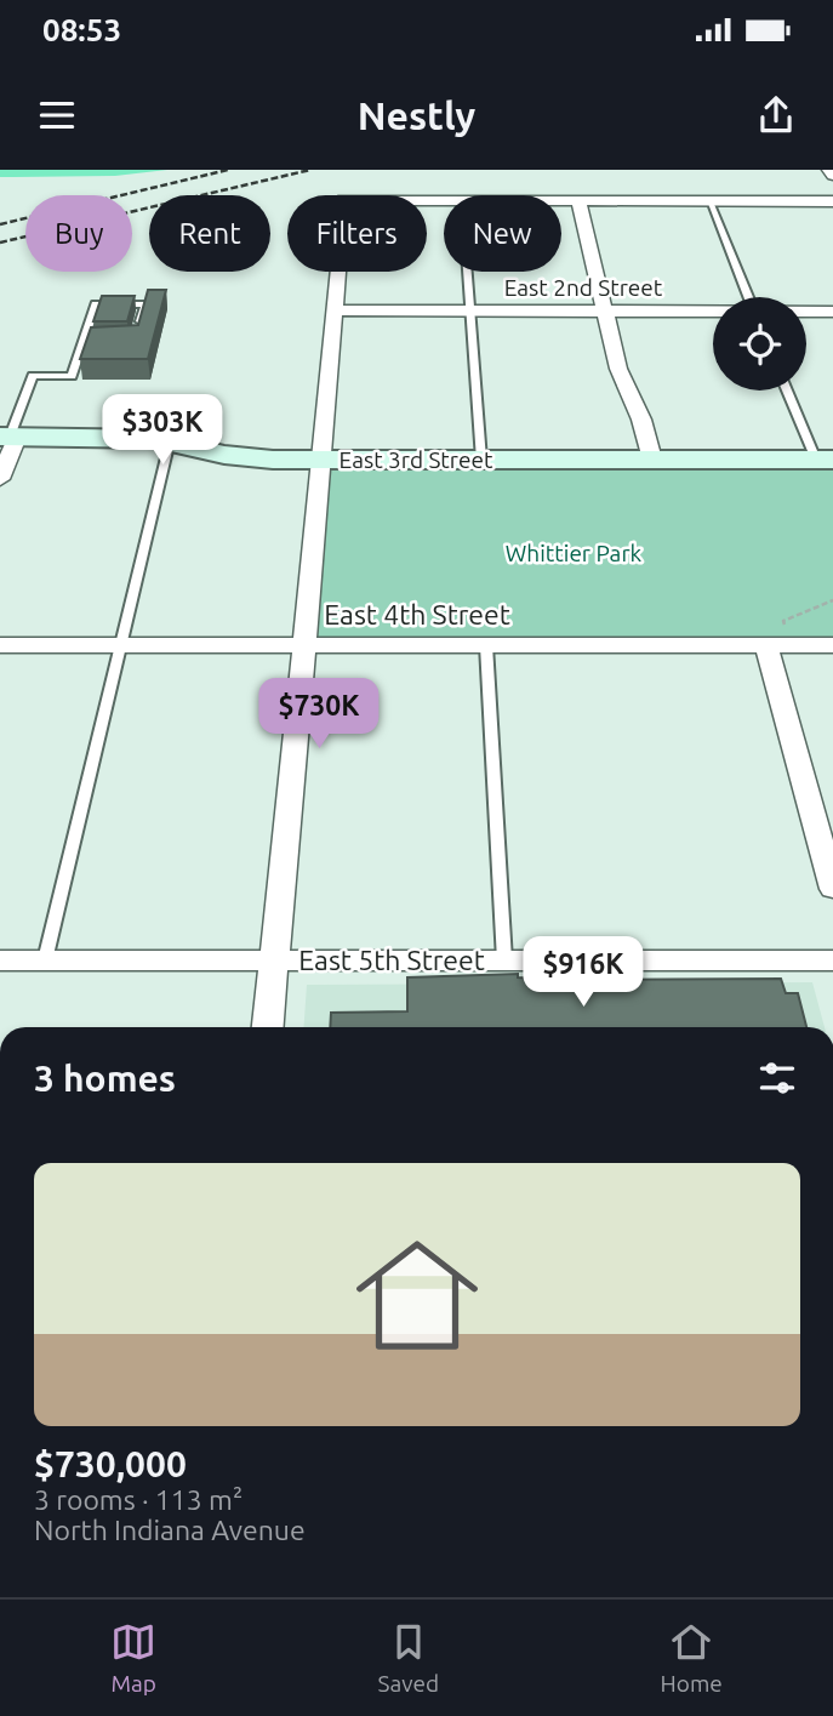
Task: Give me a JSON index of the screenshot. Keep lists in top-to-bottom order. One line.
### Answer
{"streets":{"street":["East 2nd Street","East 3rd Street","East 4th Street","East 5th Street"]},"parks":["Whittier Park"],"page":{"status":"08:53","header":"Nestly","chip":["Buy","Rent","Filters","New"],"price":["$303K","$730K","$916K"],"heading":"3 homes","list":[{"name":"$730,000","note":"3 rooms · 113 m² · North Indiana Avenue"}],"tabs":["Map","Saved","Home"]}}
